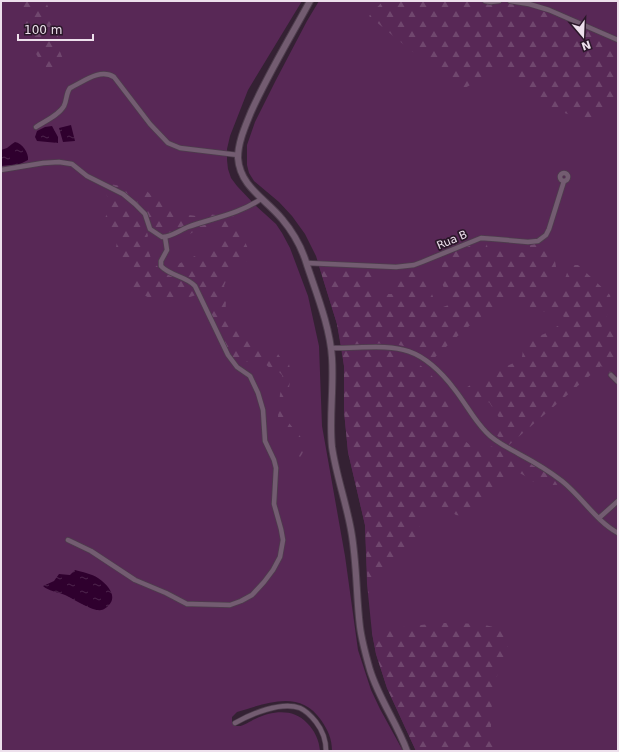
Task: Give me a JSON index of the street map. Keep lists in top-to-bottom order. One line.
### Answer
{"streets":{"street":["Rua B"]},"scale_bar":"100 m","north":"bottom"}
